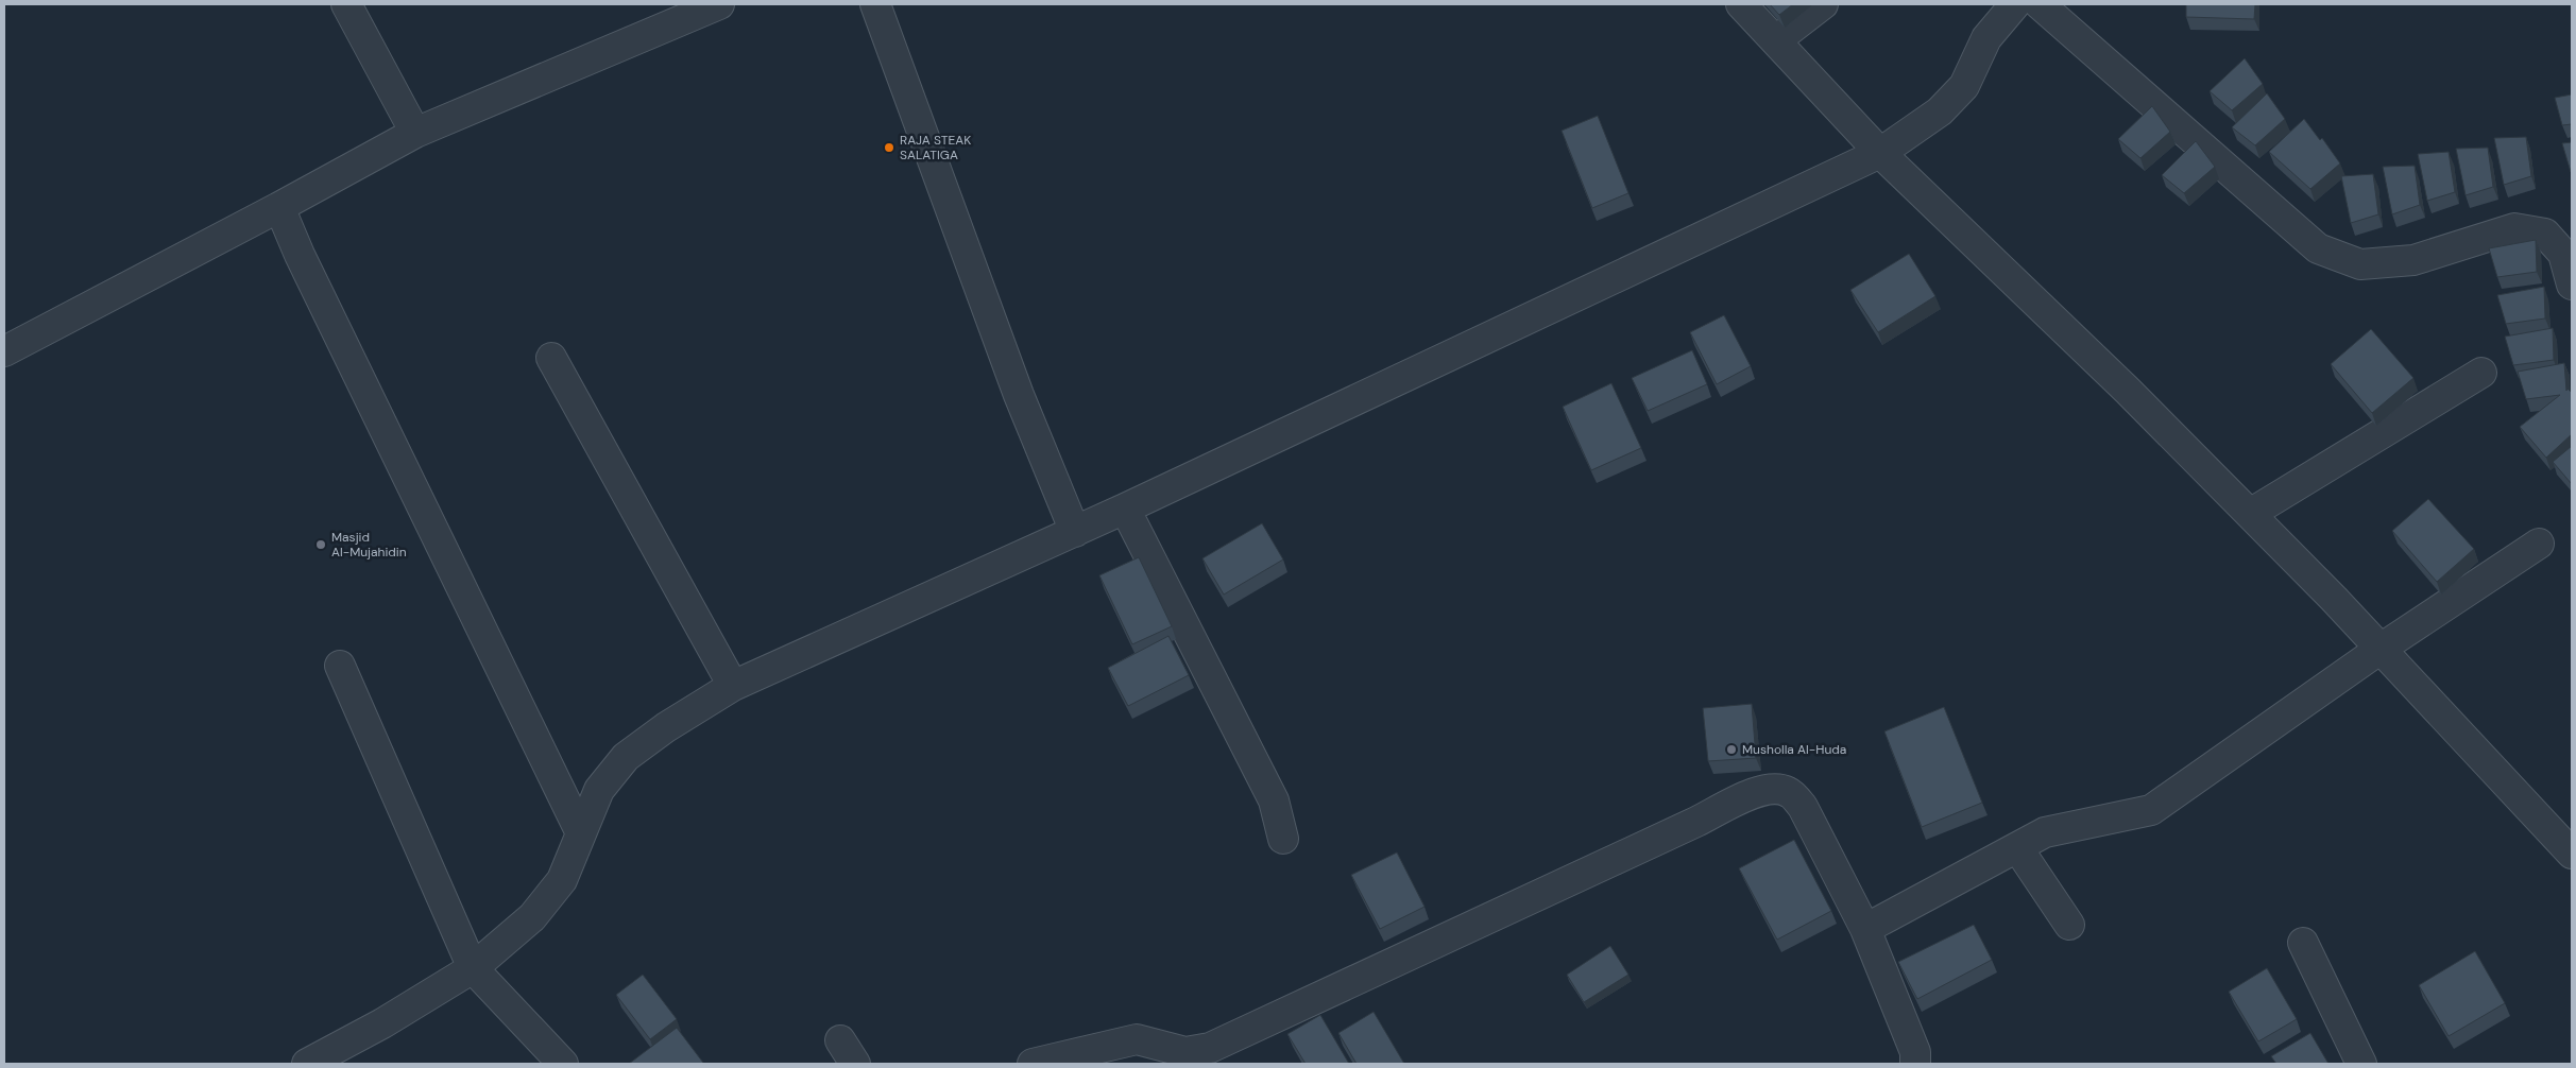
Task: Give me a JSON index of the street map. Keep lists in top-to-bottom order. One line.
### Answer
{"places":["RAJA STEAK SALATIGA","Masjid Al-Mujahidin","Musholla Al-Huda"]}
